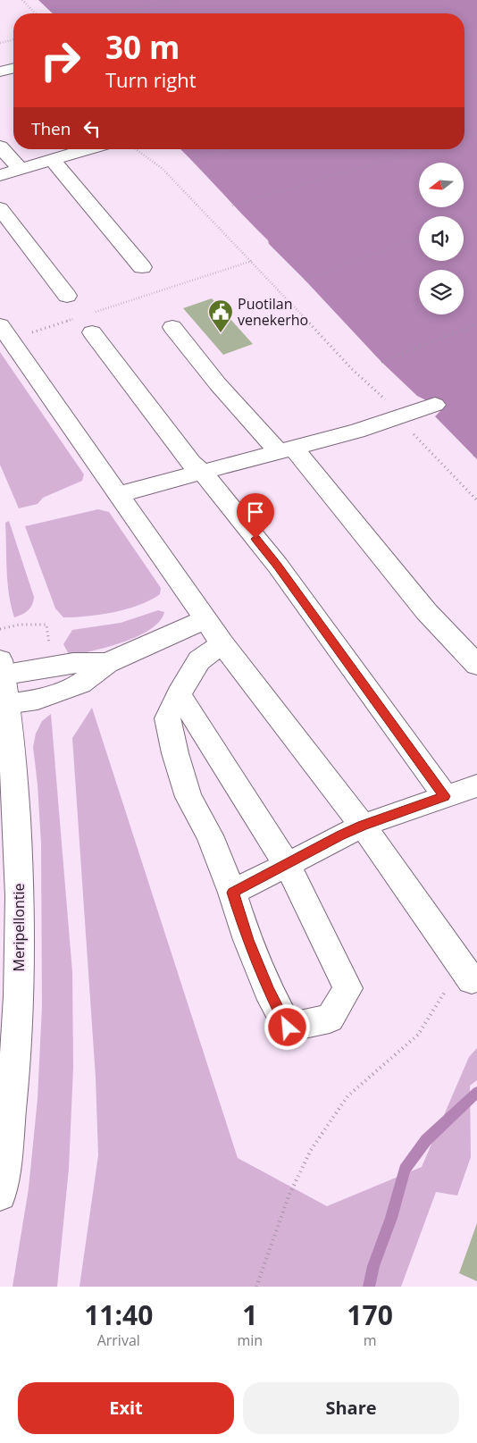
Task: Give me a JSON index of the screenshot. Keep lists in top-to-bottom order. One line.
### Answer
{"streets":{"main road":["Meripellontie"]},"places":{"public building":["Puotilan venekerho"]},"north":"left","page":{"turn":["30 m","Turn right"],"then":"Then","eta":["11:40","Arrival","1","min","170","m"],"buttons":["Exit","Share"]}}
